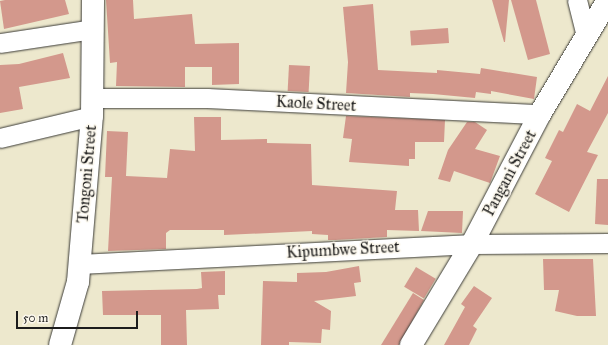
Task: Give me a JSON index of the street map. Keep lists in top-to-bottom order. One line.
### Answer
{"streets":{"street":["Kaole Street","Pangani Street","Tongoni Street","Kipumbwe Street"]},"crossings":[["Kaole Street","Pangani Street"],["Kaole Street","Tongoni Street"],["Pangani Street","Kipumbwe Street"],["Tongoni Street","Kipumbwe Street"]],"scale_bar":"50 m"}
